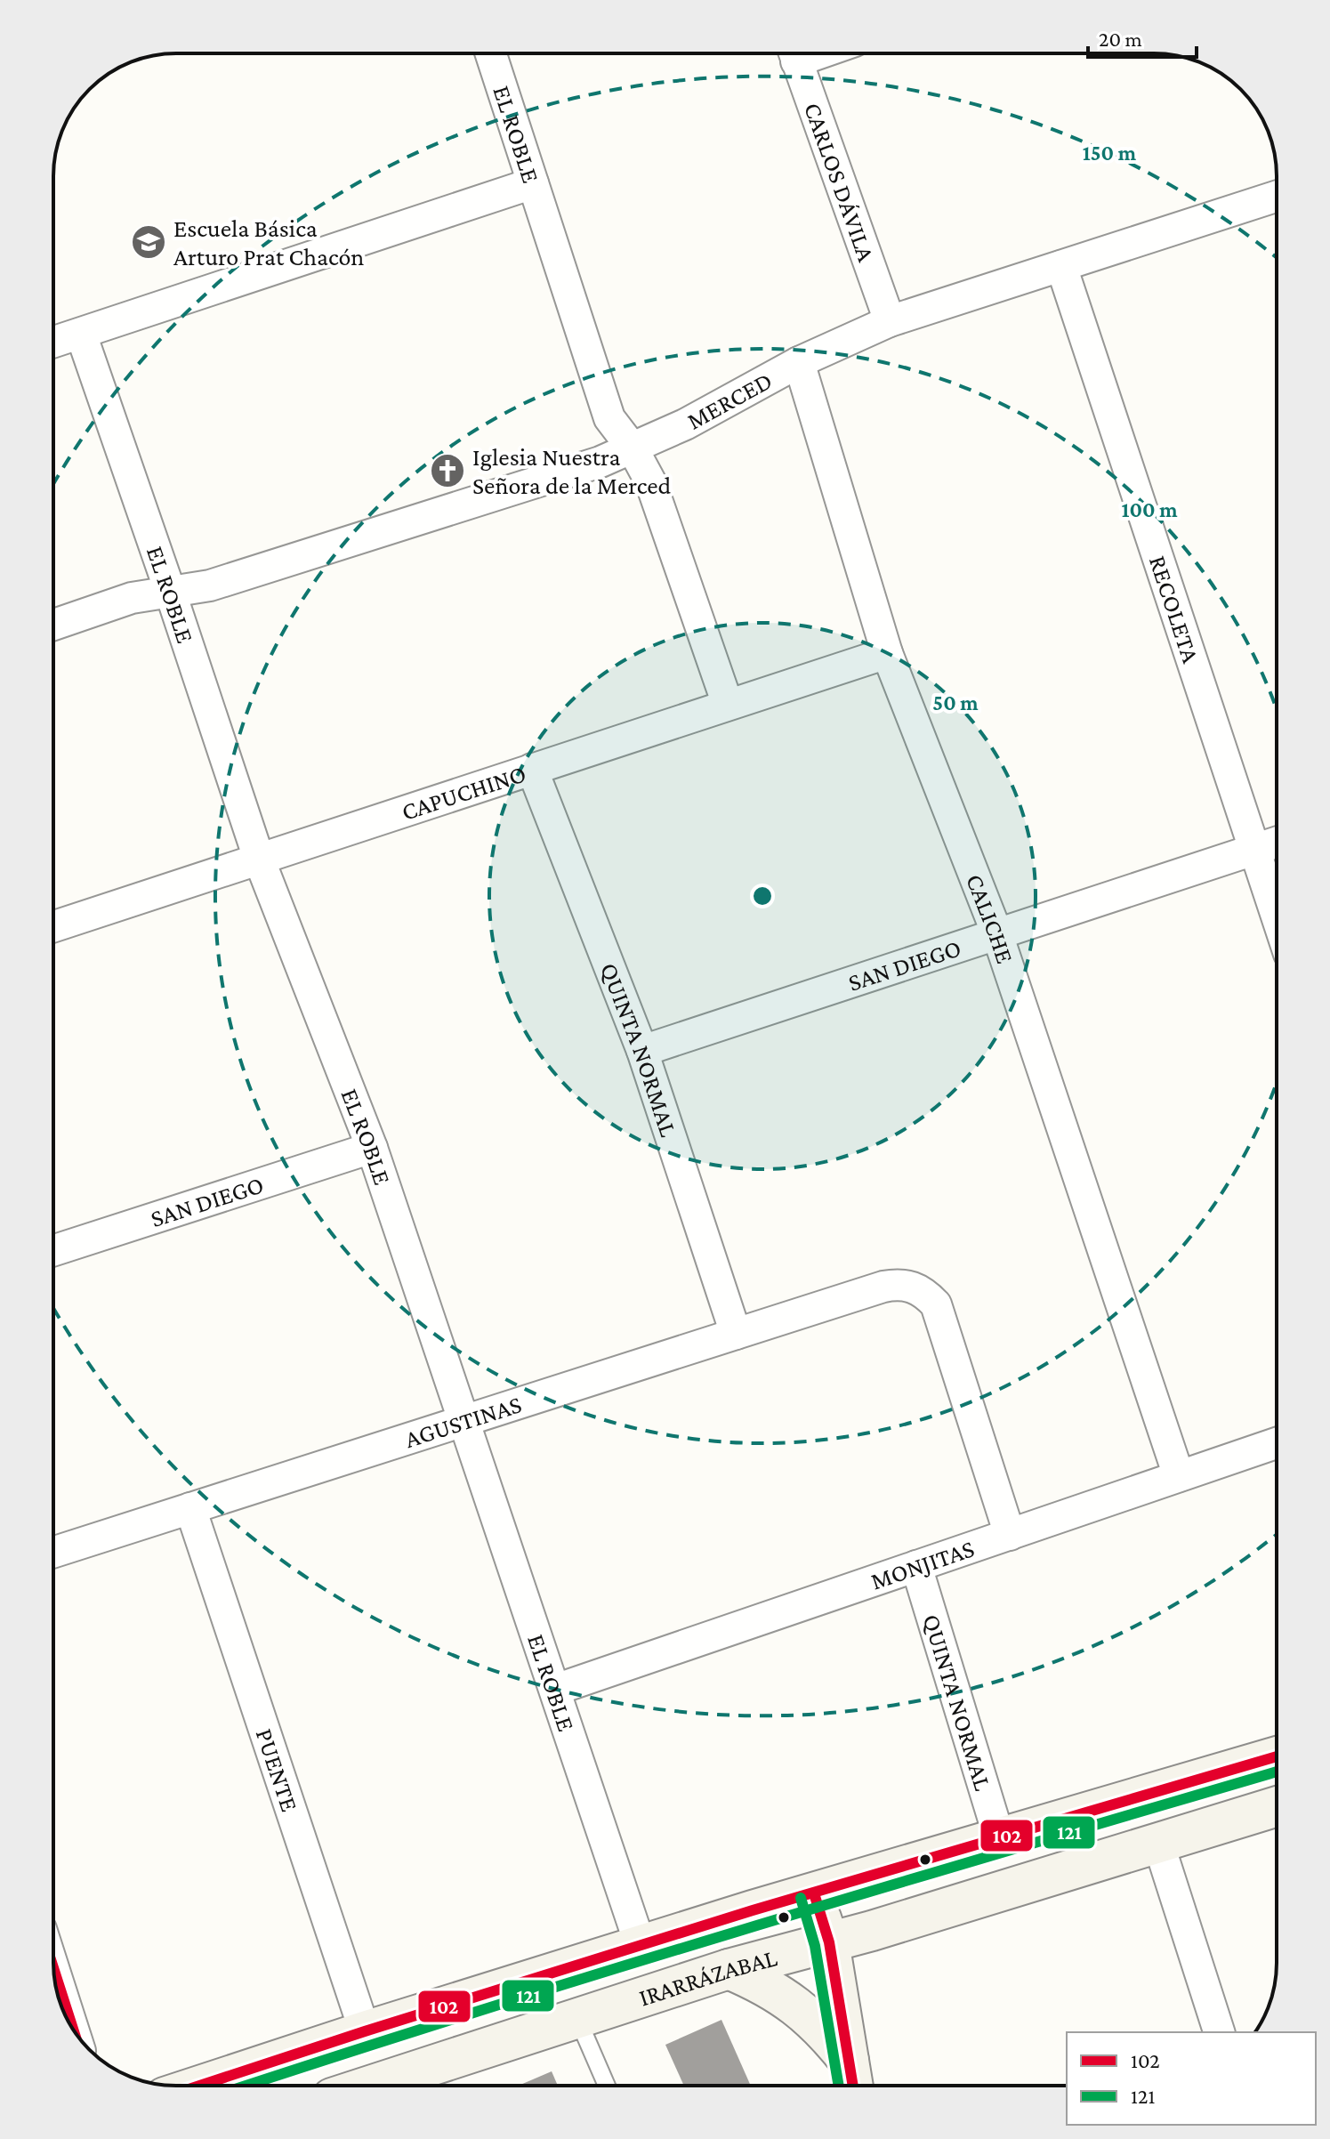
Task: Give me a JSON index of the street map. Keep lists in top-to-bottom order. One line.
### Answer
{"streets":{"main road":["IRARRÁZABAL"],"street":["EL ROBLE","CARLOS DÁVILA","MERCED","RECOLETA","CAPUCHINO","CALICHE","SAN DIEGO","QUINTA NORMAL","AGUSTINAS","MONJITAS","PUENTE"]},"crossings":[["EL ROBLE","MERCED"],["EL ROBLE","CAPUCHINO"],["EL ROBLE","SAN DIEGO"],["EL ROBLE","AGUSTINAS"],["EL ROBLE","MONJITAS"],["EL ROBLE","IRARRÁZABAL"],["CARLOS DÁVILA","MERCED"],["MERCED","RECOLETA"],["MERCED","CALICHE"],["RECOLETA","SAN DIEGO"],["CAPUCHINO","CALICHE"],["CAPUCHINO","QUINTA NORMAL"],["CALICHE","SAN DIEGO"],["CALICHE","MONJITAS"],["SAN DIEGO","QUINTA NORMAL"],["QUINTA NORMAL","AGUSTINAS"],["QUINTA NORMAL","MONJITAS"],["QUINTA NORMAL","IRARRÁZABAL"],["AGUSTINAS","MONJITAS"],["AGUSTINAS","PUENTE"],["PUENTE","IRARRÁZABAL"]],"places":{"school or university":["Escuela Básica Arturo Prat Chacón"],"church":["Iglesia Nuestra Señora de la Merced"]},"lines":["transit line 102","transit line 121"],"legend":["102","121"],"scale_bar":"20 m","rings":["150 m","100 m","50 m"]}
